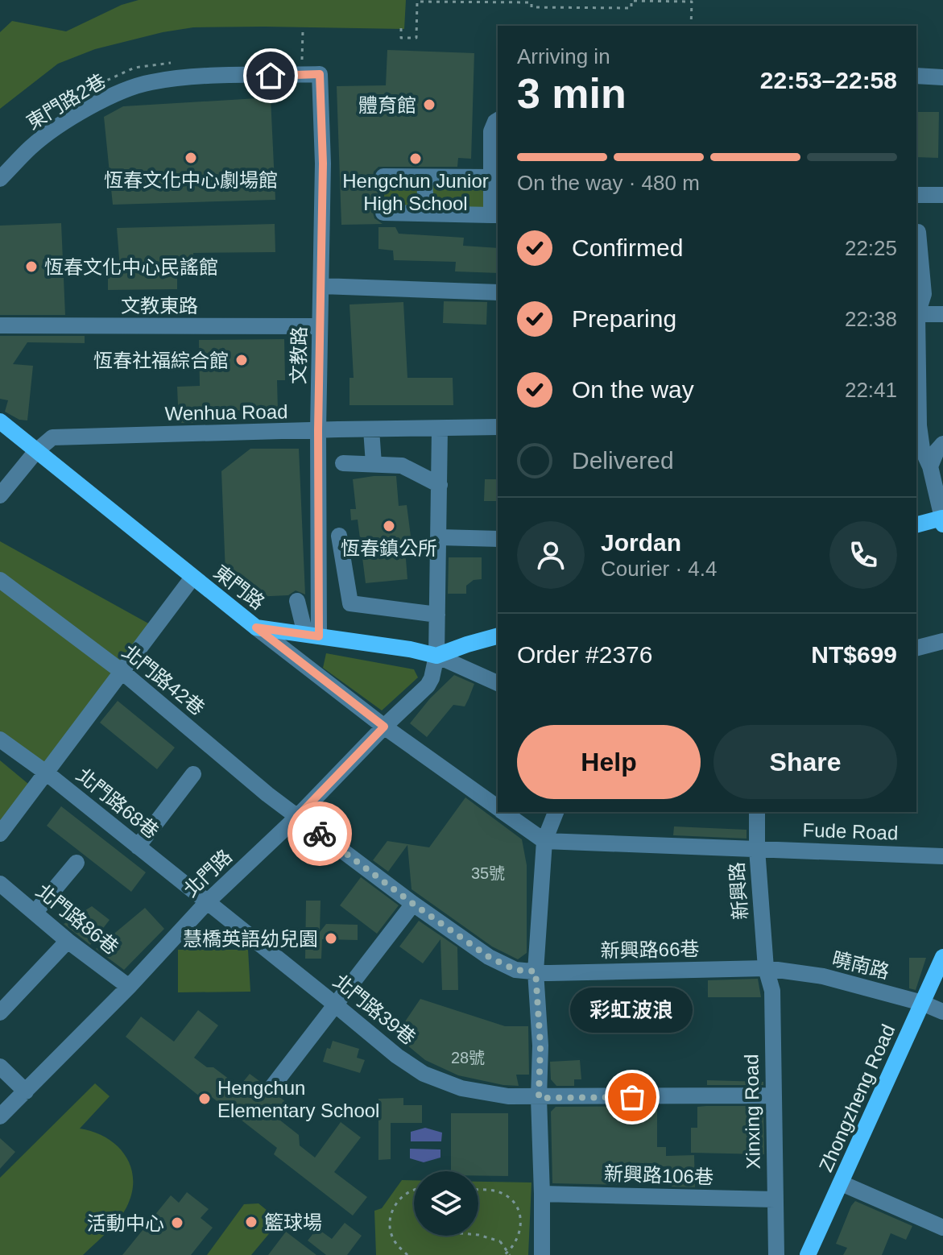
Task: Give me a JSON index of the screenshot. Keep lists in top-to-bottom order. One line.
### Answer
{"streets":{"main road":["東門路","Zhongzheng Road"],"street":["東門路2巷","文教東路","文教路","Wenhua Road","北門路42巷","北門路68巷","Fude Road","北門路","新興路","北門路86巷","新興路66巷","曉南路","北門路39巷","Xinxing Road","新興路106巷"]},"crossings":[["東門路2巷","文教路"],["文教東路","文教路"],["文教路","Wenhua Road"],["文教路","東門路"],["Wenhua Road","東門路"],["Wenhua Road","北門路"],["東門路","北門路"],["北門路42巷","北門路"],["北門路68巷","北門路"],["北門路68巷","北門路39巷"],["Fude Road","新興路"],["北門路","北門路86巷"],["北門路","北門路39巷"],["新興路","新興路66巷"],["新興路","曉南路"],["新興路","Xinxing Road"],["新興路66巷","曉南路"],["新興路66巷","Xinxing Road"],["曉南路","Zhongzheng Road"],["曉南路","Xinxing Road"],["北門路39巷","Xinxing Road"],["Xinxing Road","新興路106巷"]],"places":["體育館","恆春文化中心劇場館","Hengchun Junior High School","恆春文化中心民謠館","恆春社福綜合館","恆春鎮公所","慧橋英語幼兒園","彩虹波浪","Hengchun Elementary School","籃球場","活動中心"],"house_numbers":["35號","28號"],"page":{"heading":["3 min","Arriving in","22:53–22:58"],"panel":["Jordan","Courier · 4.4","Order #2376","NT$699"],"bar":"On the way · 480 m","list":[["Confirmed","22:25"],["Preparing","22:38"],["On the way","22:41"],"Delivered"],"buttons":["Help","Share"],"bubble":"彩虹波浪"}}
